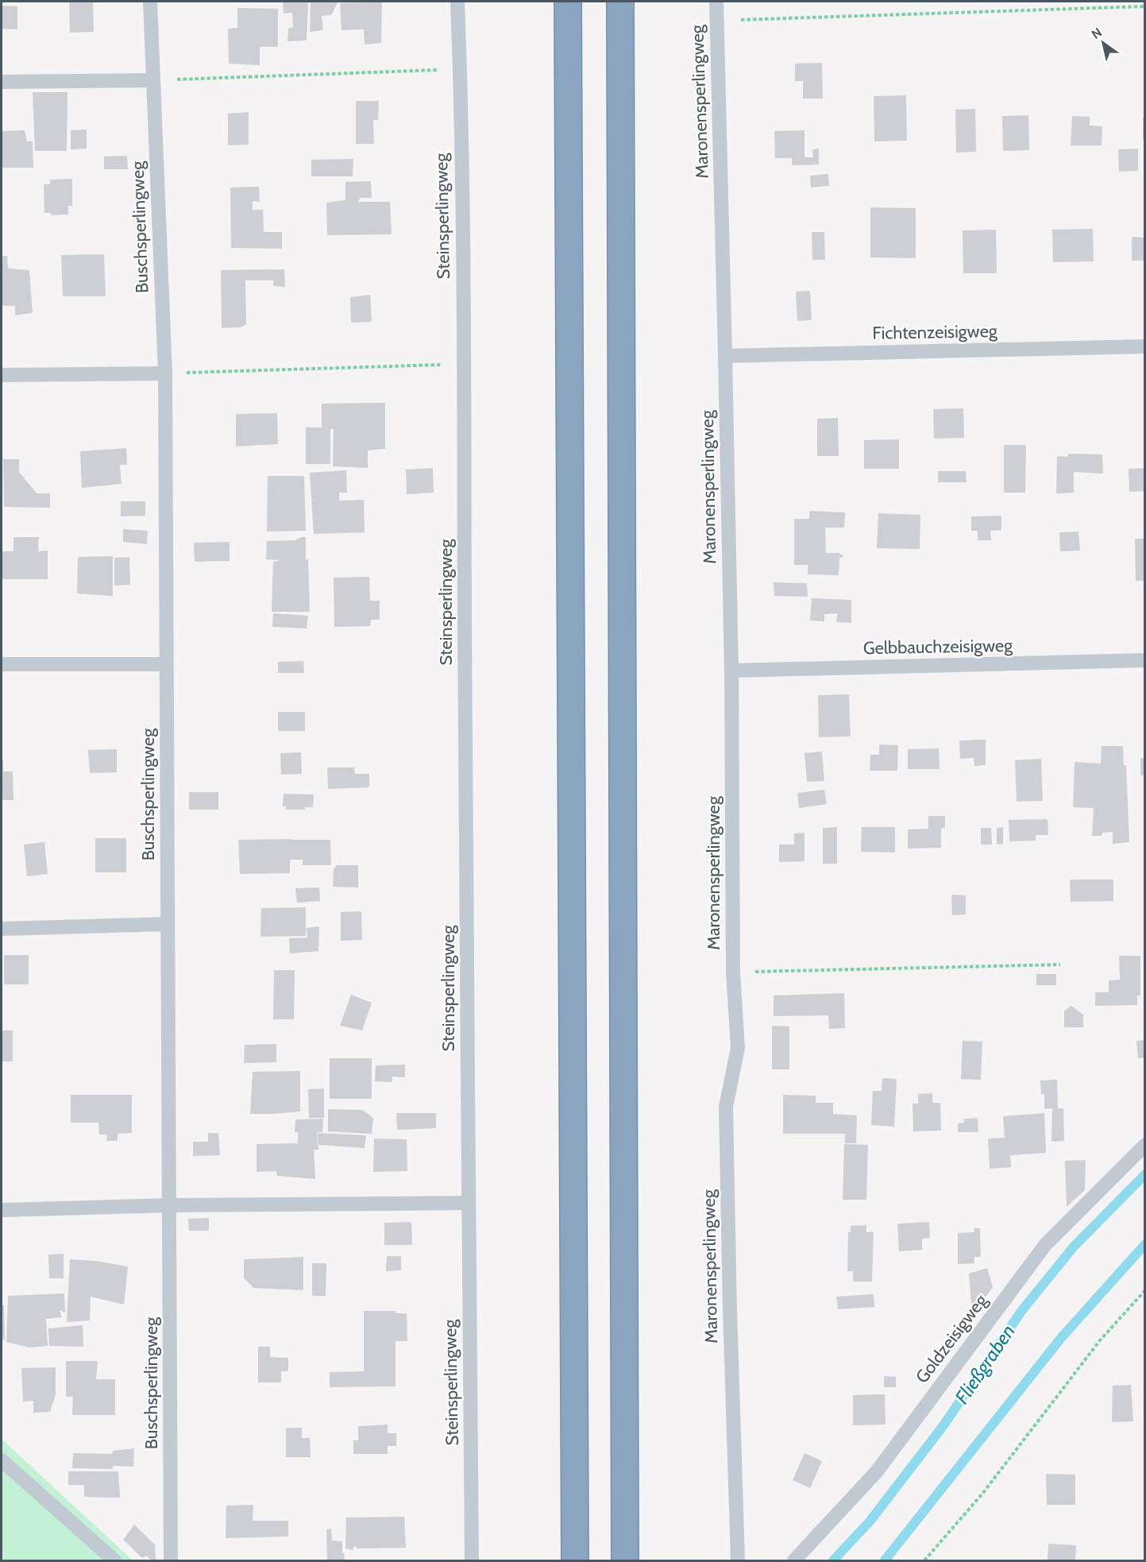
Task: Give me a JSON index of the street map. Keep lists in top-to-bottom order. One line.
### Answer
{"streets":{"lane":["Maronensperlingweg","Steinsperlingweg","Buschsperlingweg","Fichtenzeisigweg","Gelbbauchzeisigweg","Goldzeisigweg"]},"crossings":[["Maronensperlingweg","Fichtenzeisigweg"],["Maronensperlingweg","Gelbbauchzeisigweg"]],"water":["Fließgraben"],"north":"top left"}
